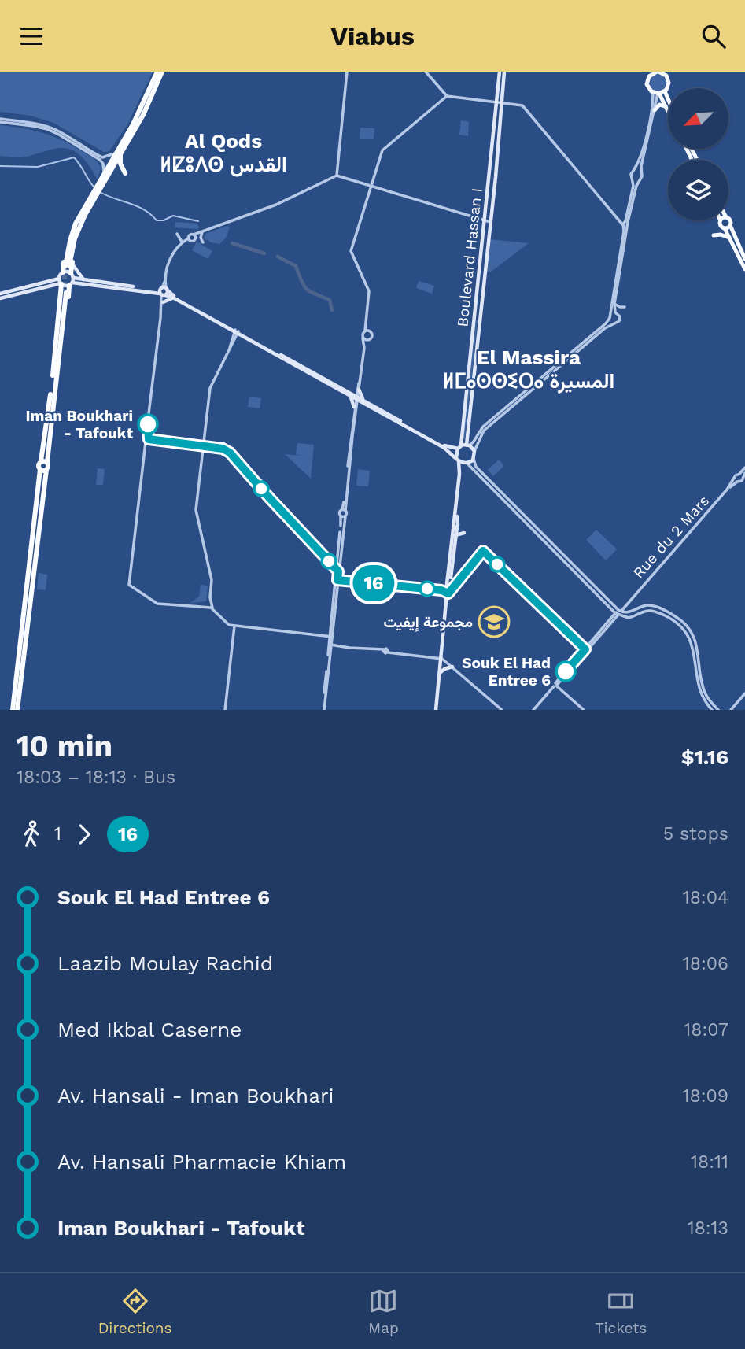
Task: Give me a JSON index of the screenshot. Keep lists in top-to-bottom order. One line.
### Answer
{"streets":{"main road":["Boulevard Hassan I"],"street":["Rue du 2 Mars"]},"districts":["Al Qods ⵍⵇⵓⴷⵙ القدس","El Massira ⵍⵎⴰⵙⵙⵉⵔⴰ المسيرة"],"places":{"other":["Iman Boukhari - Tafoukt","Souk El Had Entree 6"],"school or university":["مجموعة إيفيت"]},"lines":["bus line 16"],"north":"bottom left","page":{"header":"Viabus","on_map":"16","heading":["10 min","18:03 – 18:13 · Bus","$1.16"],"legs":["1","16","5 stops"],"list":[{"name":"Souk El Had Entree 6","value":"18:04"},{"name":"Laazib Moulay Rachid","value":"18:06"},{"name":"Med Ikbal Caserne","value":"18:07"},{"name":"Av. Hansali - Iman Boukhari","value":"18:09"},{"name":"Av. Hansali Pharmacie Khiam","value":"18:11"},{"name":"Iman Boukhari - Tafoukt","value":"18:13"}],"tabs":["Directions","Map","Tickets"]}}
